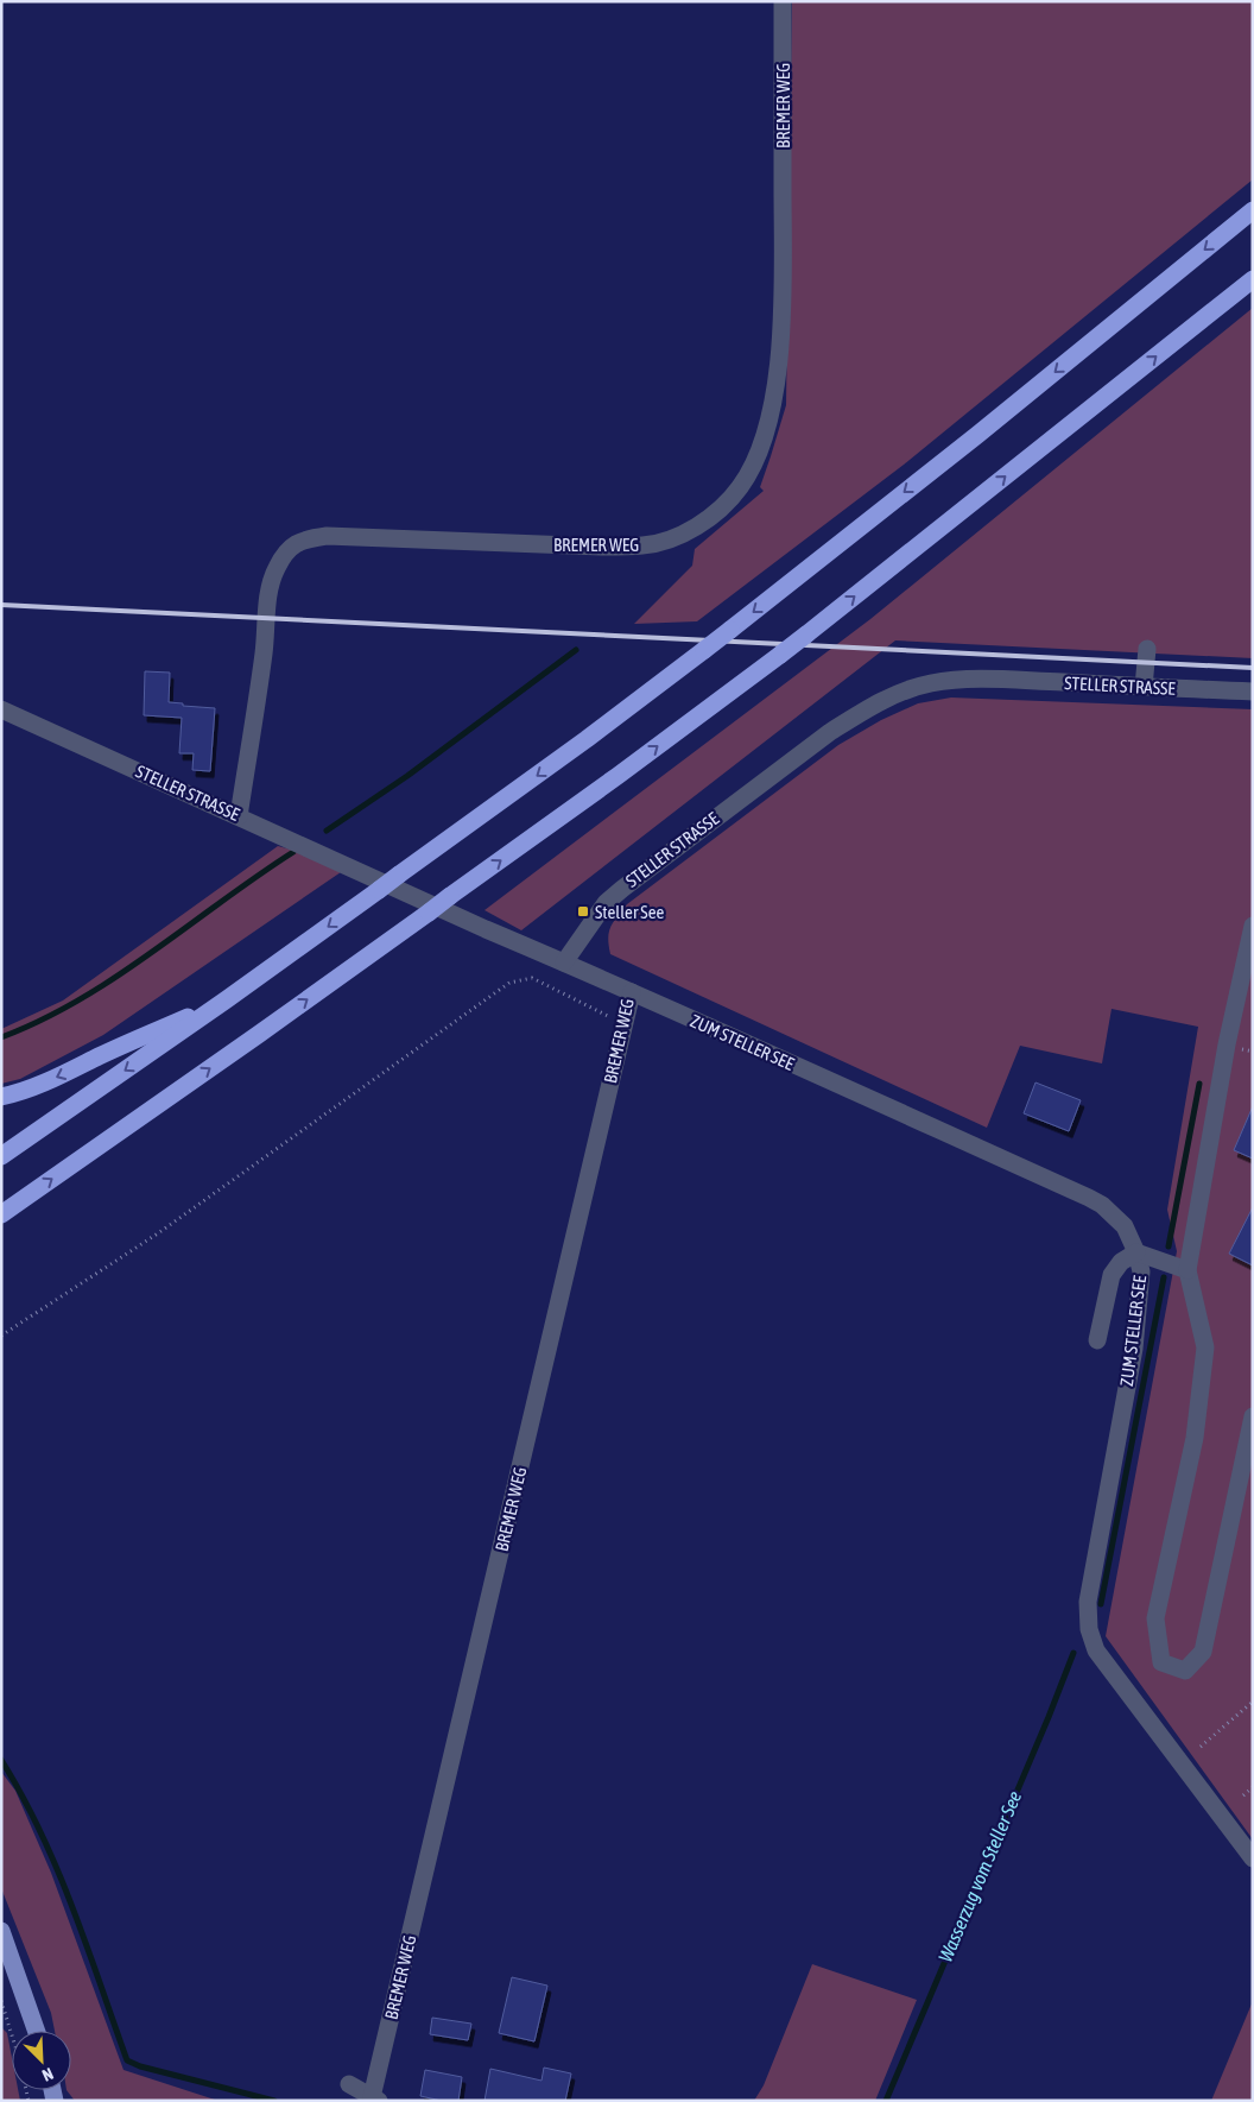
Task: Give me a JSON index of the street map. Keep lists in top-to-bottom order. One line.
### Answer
{"streets":{"street":["BREMER WEG","STELLER STRASSE","ZUM STELLER SEE"]},"crossings":[["BREMER WEG","STELLER STRASSE"],["BREMER WEG","ZUM STELLER SEE"]],"water":["Wasserzug vom Steller See"],"places":{"transit":["Steller See"]},"north":"bottom right"}
